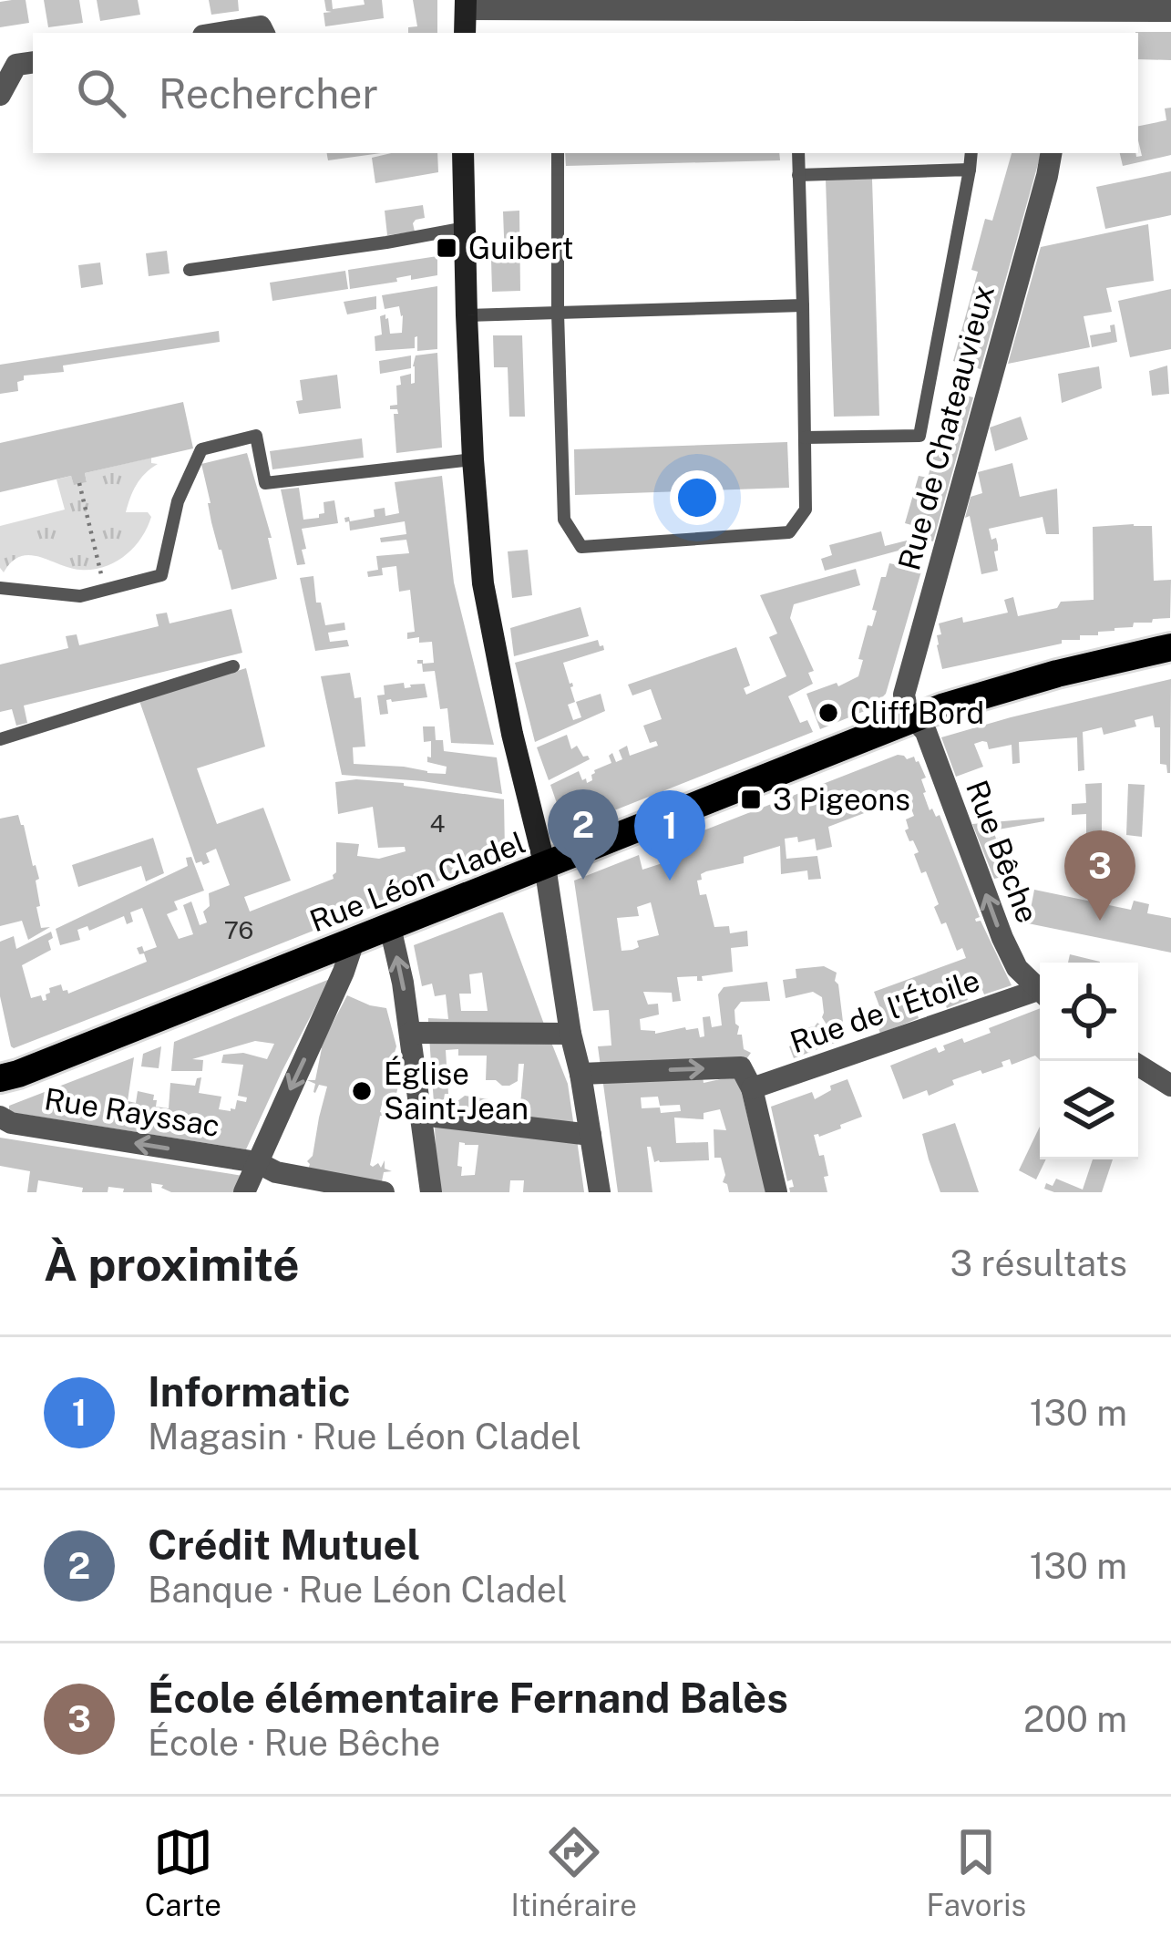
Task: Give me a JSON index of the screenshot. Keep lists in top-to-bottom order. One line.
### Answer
{"streets":{"main road":["Rue Léon Cladel"],"street":["Rue de Chateauvieux","Rue Bêche","Rue de l'Étoile","Rue Rayssac"]},"crossings":[["Rue de Chateauvieux","Rue Bêche"],["Rue de Chateauvieux","Rue Léon Cladel"],["Rue Bêche","Rue Léon Cladel"]],"one_way":["Rue Bêche","Rue Rayssac"],"places":{"transit":["Guibert","3 Pigeons"],"other":["Cliff Bord","Église Saint-Jean"]},"house_numbers":["4","76"],"page":{"search":"Rechercher","pins":["2","1","3"],"heading":["À proximité","3 résultats"],"list":[{"mark":"1","name":"Informatic","note":"Magasin · Rue Léon Cladel","value":"130 m"},{"mark":"2","name":"Crédit Mutuel","note":"Banque · Rue Léon Cladel","value":"130 m"},{"mark":"3","name":"École élémentaire Fernand Balès","note":"École · Rue Bêche","value":"200 m"}],"nav":["Carte","Itinéraire","Favoris"]}}
